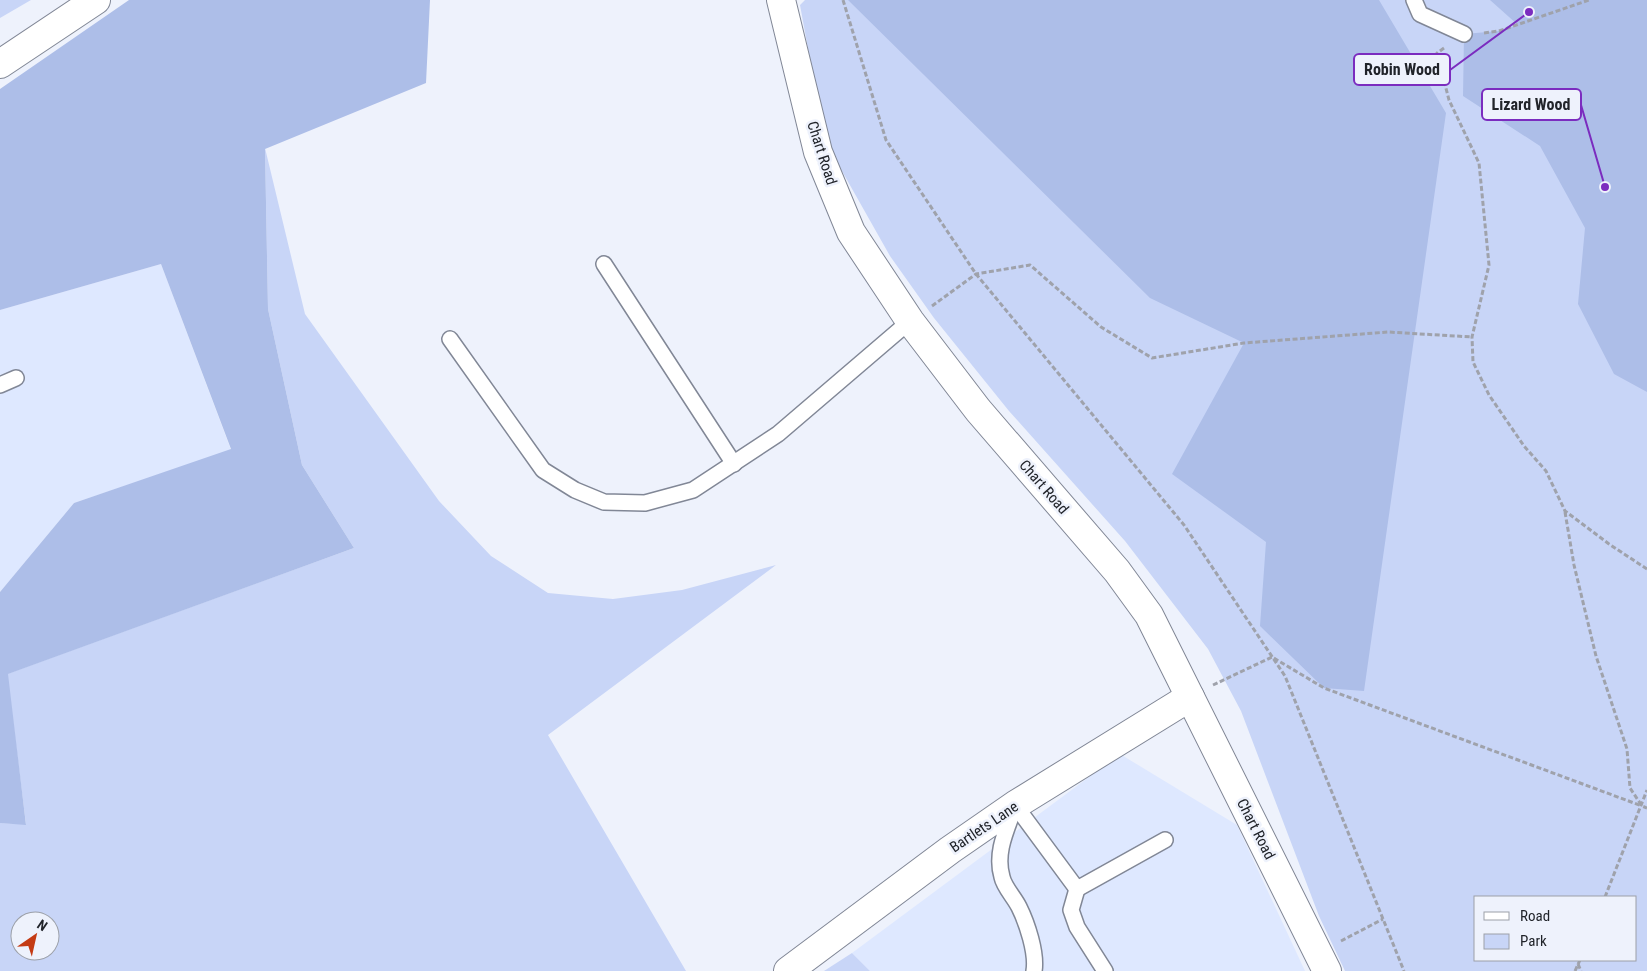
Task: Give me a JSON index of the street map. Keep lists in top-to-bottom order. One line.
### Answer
{"streets":{"street":["Chart Road","Bartlets Lane"]},"crossings":[["Chart Road","Bartlets Lane"]],"places":["Robin Wood","Lizard Wood"],"legend":["Road","Park"],"north":"top right"}
